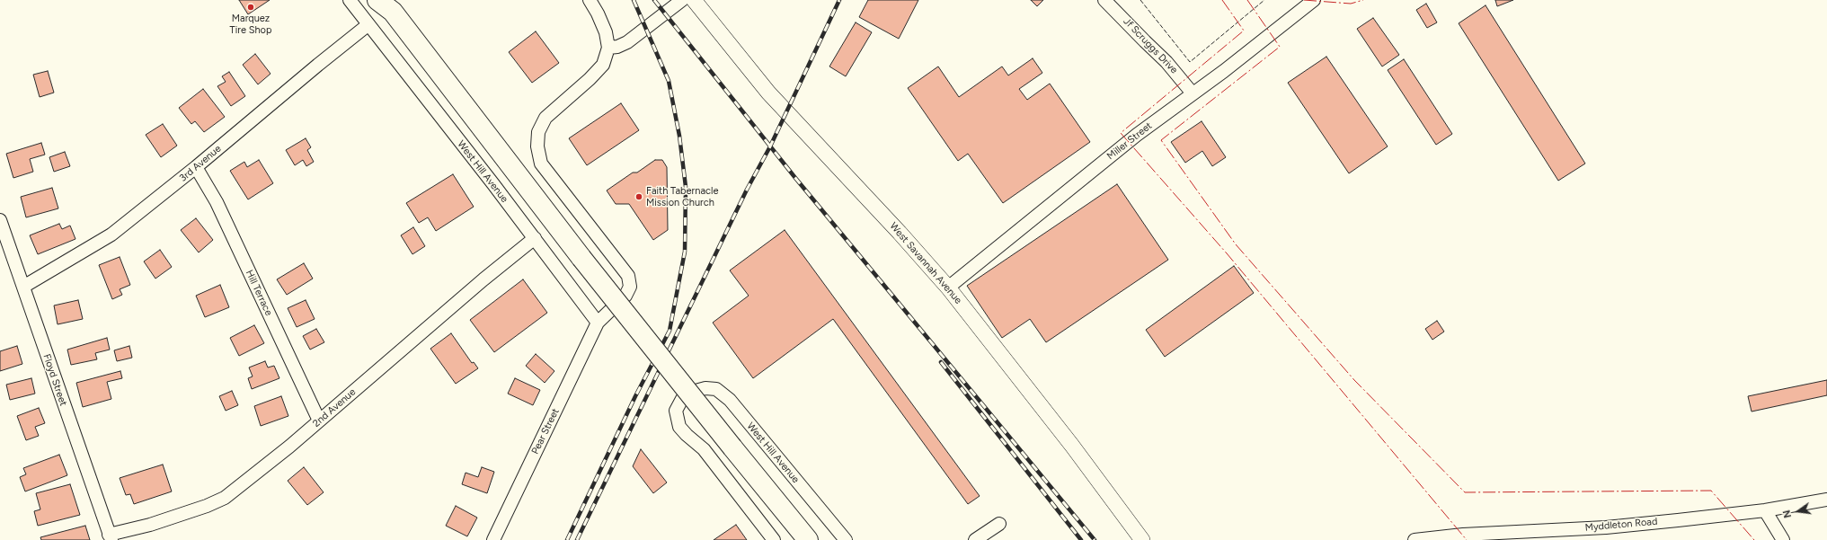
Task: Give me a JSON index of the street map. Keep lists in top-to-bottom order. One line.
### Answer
{"streets":{"street":["Jf Scruggs Drive","Miller Street","3rd Avenue","West Hill Avenue","West Savannah Avenue","Hill Terrace","Floyd Street","2nd Avenue","Pear Street","Myddleton Road"]},"crossings":[["Jf Scruggs Drive","Miller Street"],["Miller Street","West Savannah Avenue"],["3rd Avenue","West Hill Avenue"],["3rd Avenue","Hill Terrace"],["3rd Avenue","Floyd Street"],["West Hill Avenue","2nd Avenue"],["West Hill Avenue","Pear Street"],["Hill Terrace","2nd Avenue"],["Floyd Street","2nd Avenue"]],"places":["Marquez Tire Shop","Faith Tabernacle Mission Church"],"north":"left"}
